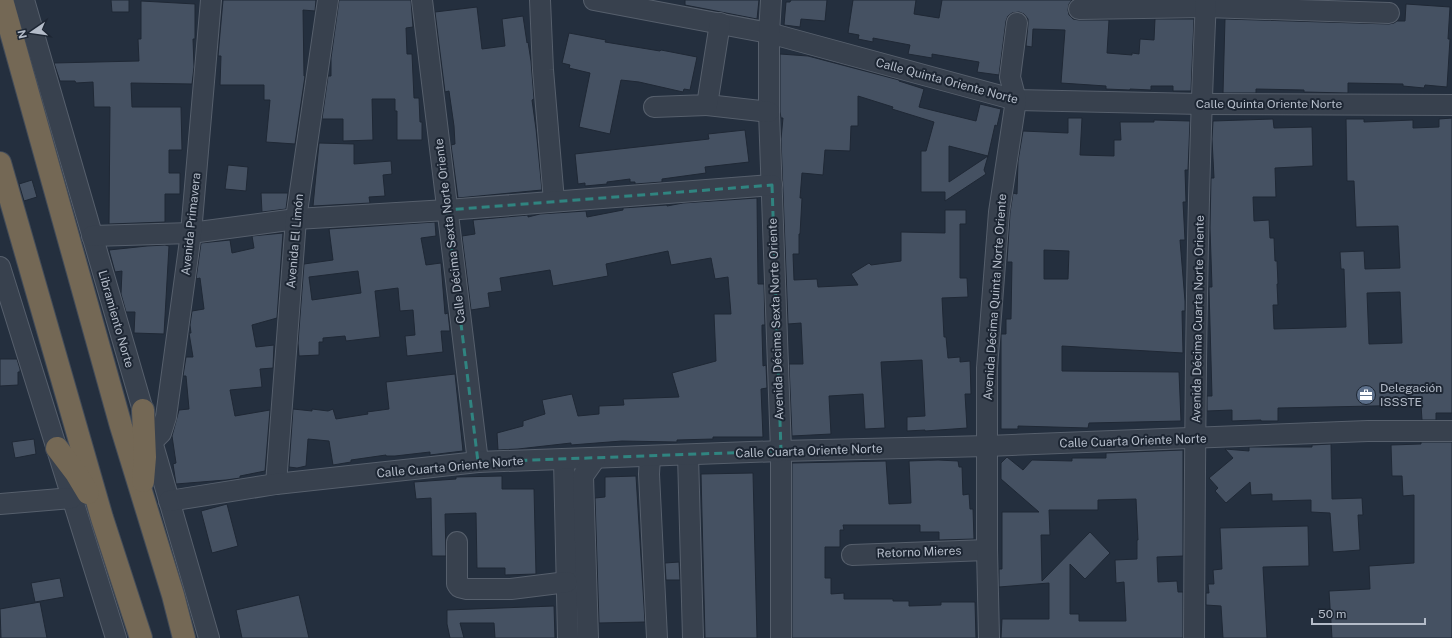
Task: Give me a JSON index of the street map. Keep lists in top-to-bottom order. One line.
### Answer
{"streets":{"highway":["Libramiento Norte"],"street":["Calle Quinta Oriente Norte","Avenida Primavera","Calle Décima Sexta Norte Oriente","Avenida El Limón","Avenida Décima Quinta Norte Oriente","Avenida Décima Sexta Norte Oriente","Avenida Décima Cuarta Norte Oriente","Calle Cuarta Oriente Norte","Retorno Mieres"]},"crossings":[["Calle Quinta Oriente Norte","Avenida Décima Quinta Norte Oriente"],["Calle Quinta Oriente Norte","Avenida Décima Sexta Norte Oriente"],["Calle Quinta Oriente Norte","Avenida Décima Cuarta Norte Oriente"],["Avenida Primavera","Libramiento Norte"],["Calle Décima Sexta Norte Oriente","Calle Cuarta Oriente Norte"],["Avenida El Limón","Calle Cuarta Oriente Norte"],["Avenida Décima Quinta Norte Oriente","Calle Cuarta Oriente Norte"],["Avenida Décima Quinta Norte Oriente","Retorno Mieres"],["Libramiento Norte","Calle Cuarta Oriente Norte"],["Avenida Décima Sexta Norte Oriente","Calle Cuarta Oriente Norte"],["Avenida Décima Cuarta Norte Oriente","Calle Cuarta Oriente Norte"]],"places":{"office":["Delegación ISSSTE"]},"scale_bar":"50 m","north":"left"}
